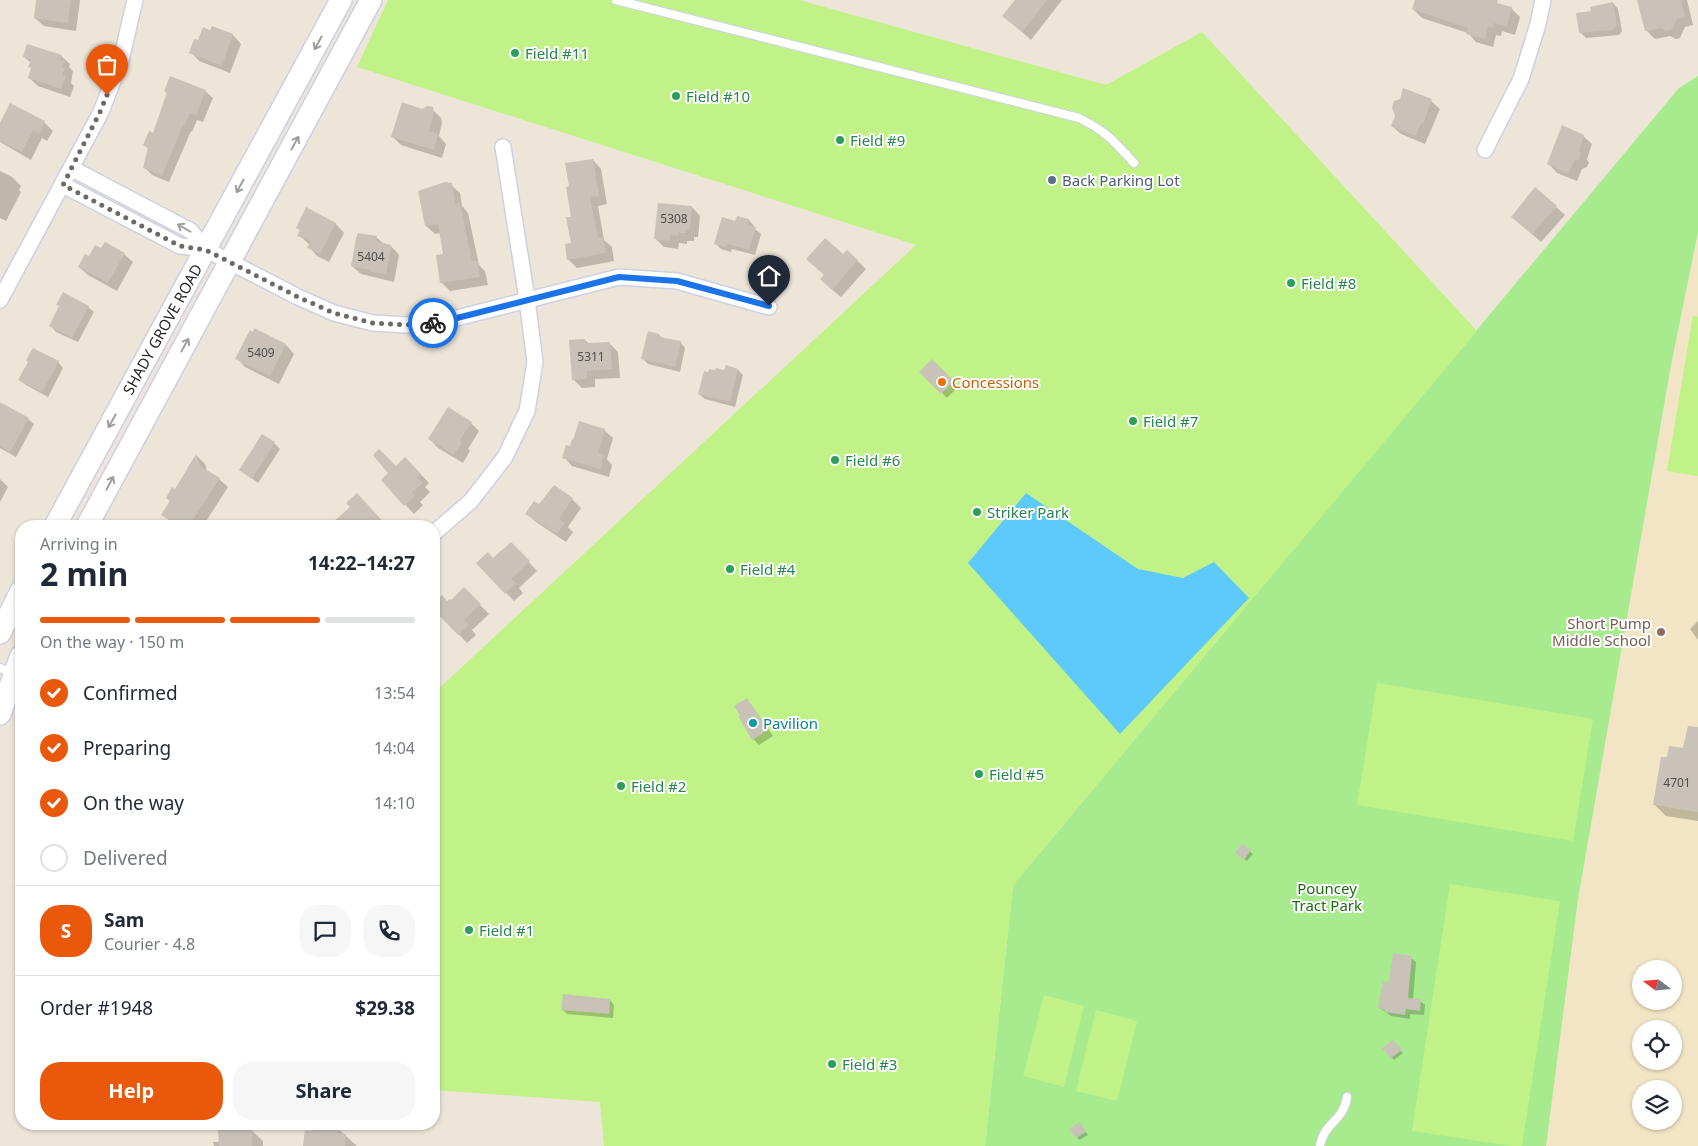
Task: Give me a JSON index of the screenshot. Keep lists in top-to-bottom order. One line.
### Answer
{"streets":{"main road":["SHADY GROVE ROAD"]},"parks":["Pouncey Tract Park"],"places":["Field #11","Field #10","Field #9","Back Parking Lot","Field #8","Concessions","Field #7","Field #6","Striker Park","Field #4","Short Pump Middle School","Pavilion","Field #5","Field #2","Field #1","Field #3"],"house_numbers":["5308","5404","5409","5311","4701"],"north":"left","page":{"heading":["2 min","Arriving in","14:22–14:27"],"panel":["Sam","Courier · 4.8","Order #1948","$29.38"],"bar":"On the way · 150 m","list":[["Confirmed","13:54"],["Preparing","14:04"],["On the way","14:10"],"Delivered"],"round":"S","buttons":["Help","Share"]}}
